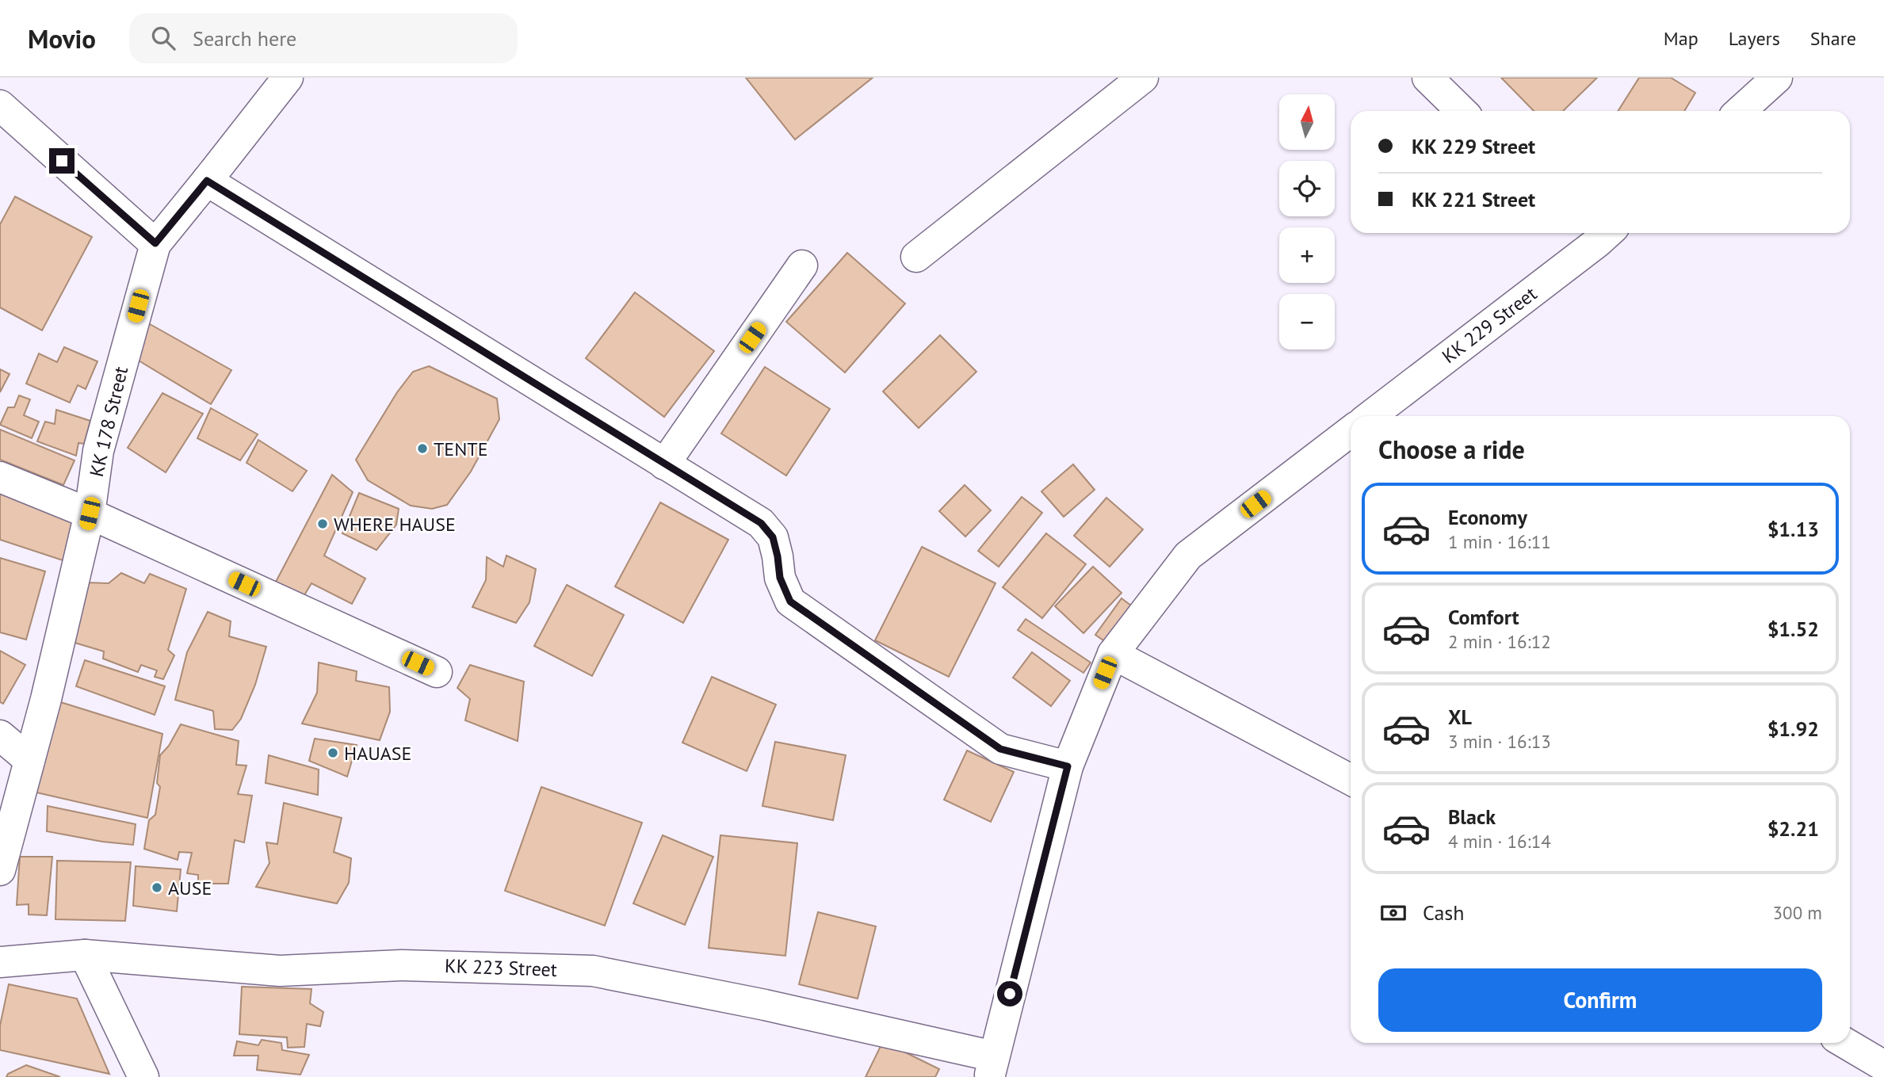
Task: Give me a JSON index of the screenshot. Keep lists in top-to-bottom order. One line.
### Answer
{"streets":{"street":["KK 229 Street","KK 178 Street","KK 223 Street"]},"places":["TENTE","WHERE HAUSE","HAUASE","AUSE"],"north":"top","page":{"header":"Movio","search":"Search here","nav":["Map","Layers","Share"],"map_buttons":["+","−"],"banner":["KK 229 Street","KK 221 Street"],"heading":"Choose a ride","list":[{"name":"Economy","note":"1 min · 16:11","value":"$1.13"},{"name":"Comfort","note":"2 min · 16:12","value":"$1.52"},{"name":"XL","note":"3 min · 16:13","value":"$1.92"},{"name":"Black","note":"4 min · 16:14","value":"$2.21"}],"pay":["Cash","300 m"],"buttons":"Confirm"}}
